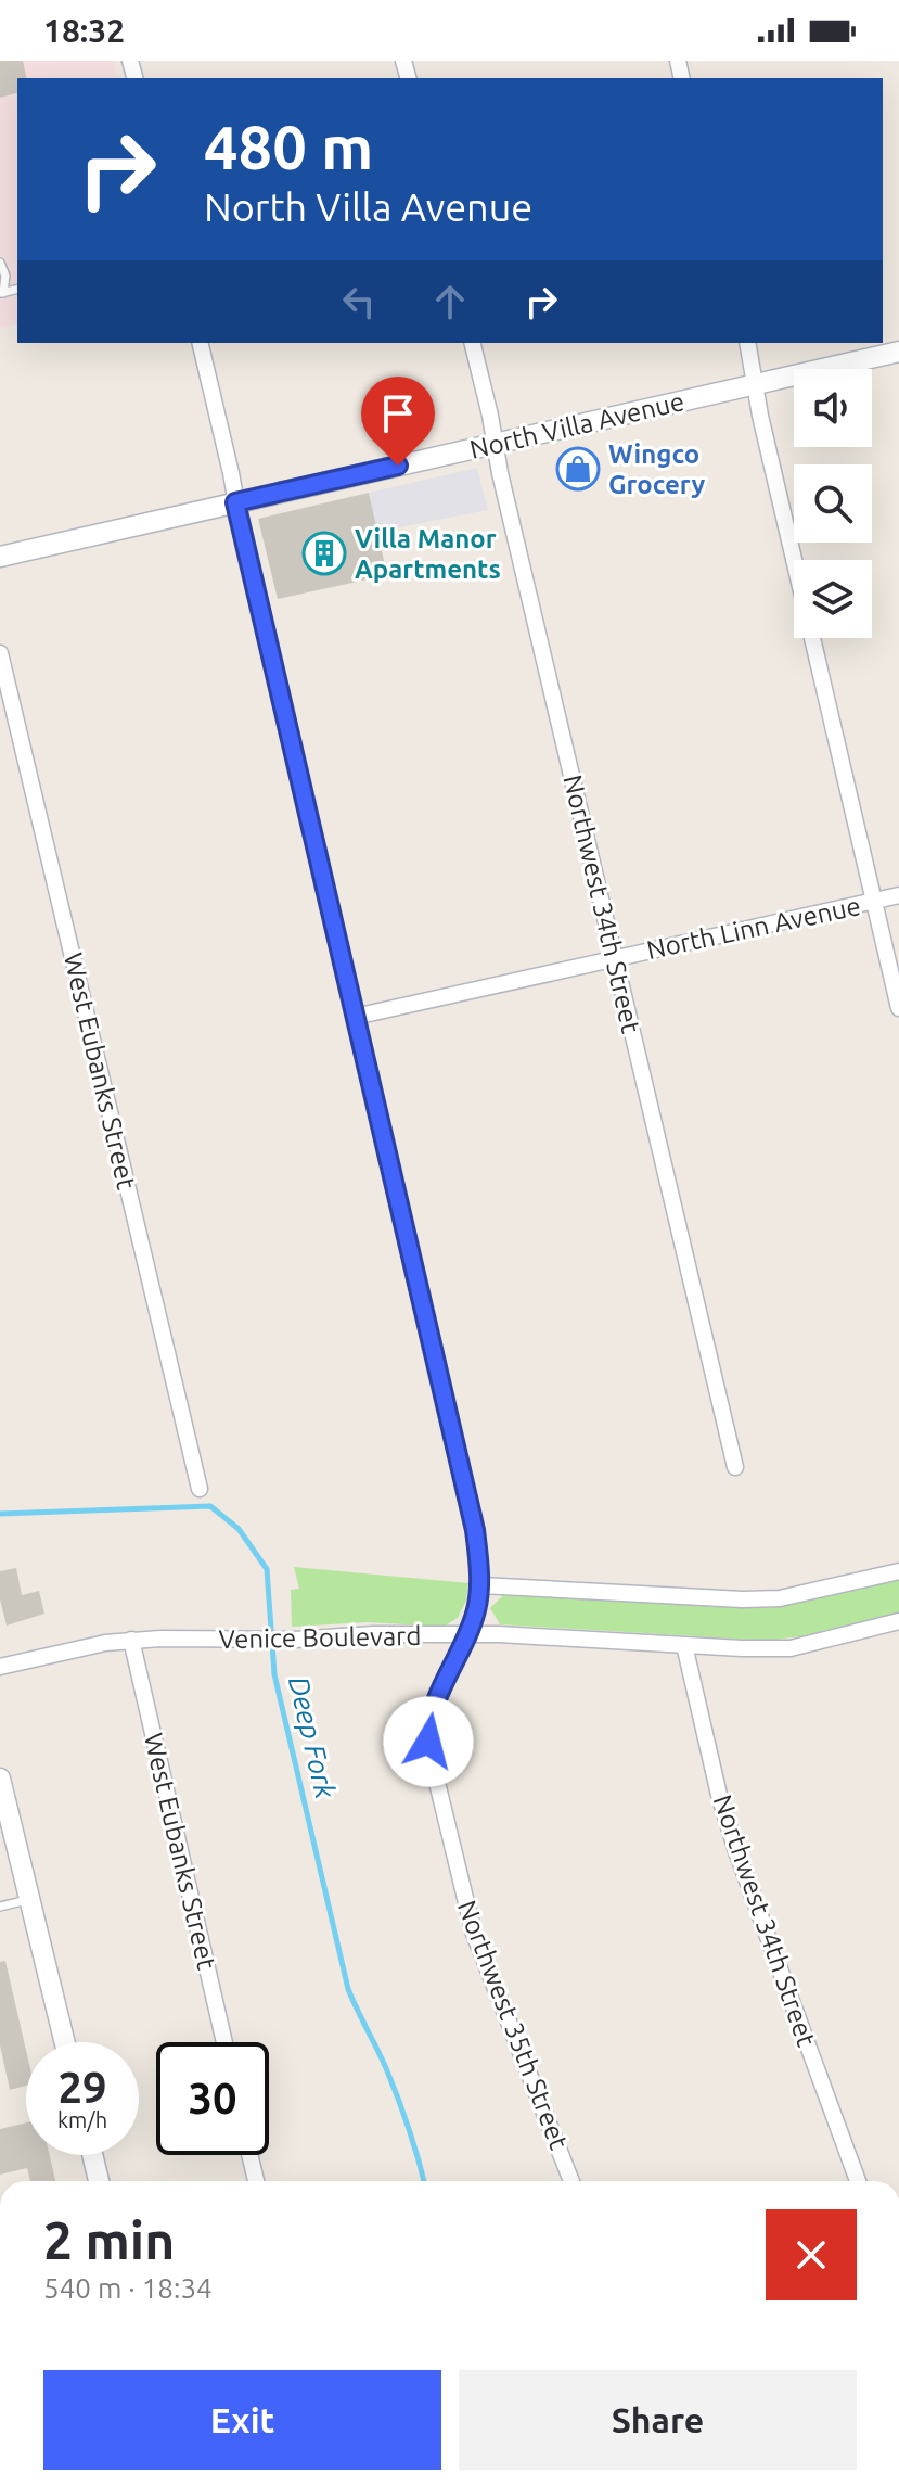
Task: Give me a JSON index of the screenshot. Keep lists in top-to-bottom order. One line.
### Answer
{"streets":{"street":["North Villa Avenue","Northwest 34th Street","North Linn Avenue","West Eubanks Street","Venice Boulevard","Northwest 35th Street"]},"crossings":[["North Villa Avenue","Northwest 34th Street"],["North Villa Avenue","Northwest 35th Street"],["Northwest 34th Street","North Linn Avenue"],["Northwest 34th Street","Venice Boulevard"],["North Linn Avenue","Northwest 35th Street"],["West Eubanks Street","Venice Boulevard"],["Venice Boulevard","Northwest 35th Street"]],"water":["Deep Fork"],"places":{"shop":["Wingco Grocery"],"building":["Villa Manor Apartments"]},"page":{"status":"18:32","turn":["480 m","North Villa Avenue"],"speed":"29 km/h","limit":"30","heading":["2 min","540 m · 18:34"],"buttons":["Exit","Share"]}}
